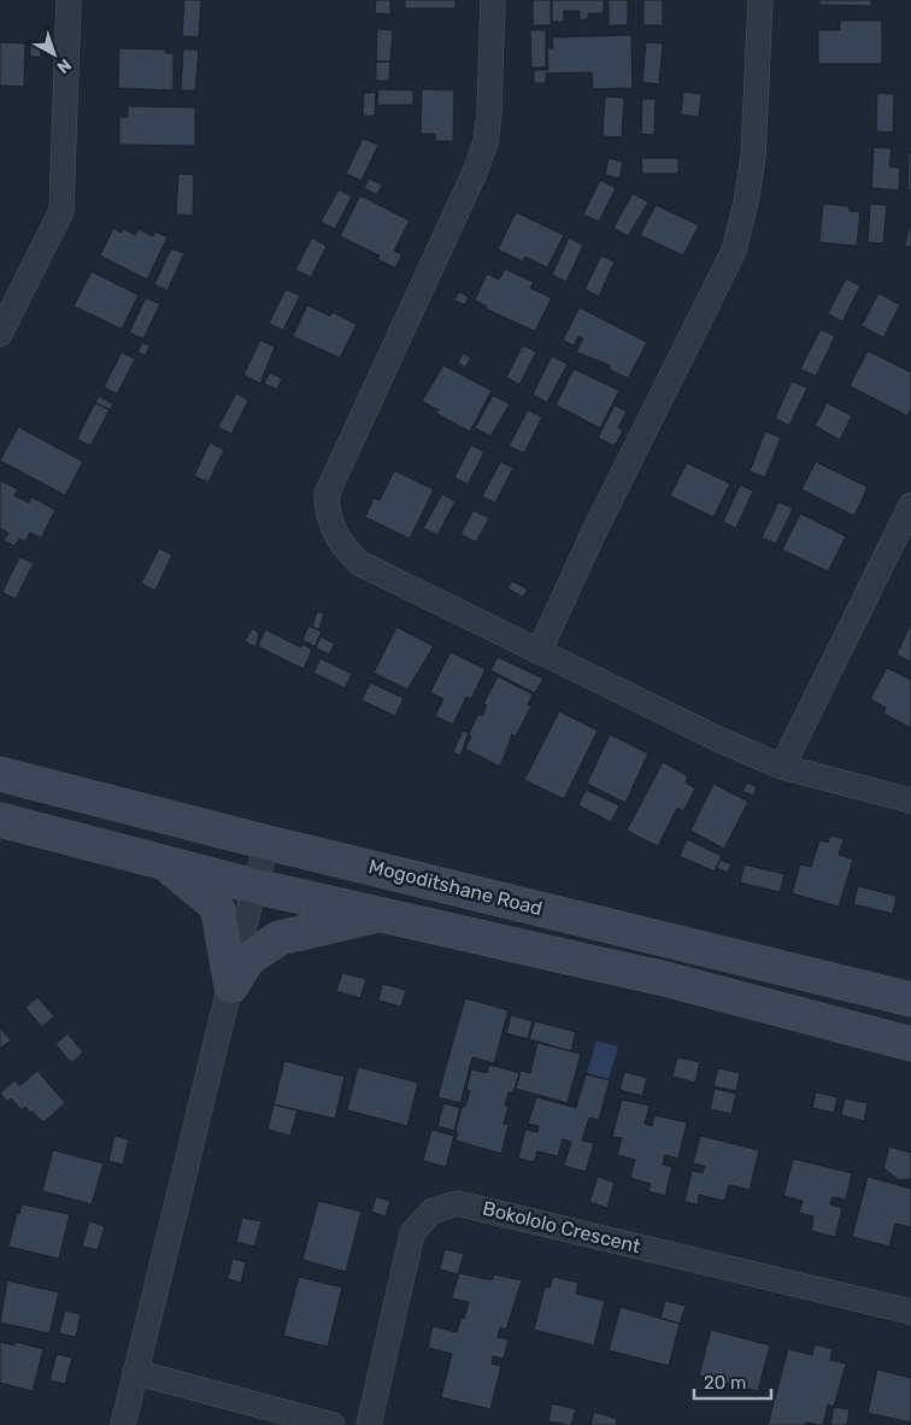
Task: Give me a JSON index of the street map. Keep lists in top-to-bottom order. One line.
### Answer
{"streets":{"main road":["Mogoditshane Road"],"street":["Bokololo Crescent"]},"scale_bar":"20 m","north":"bottom right"}
